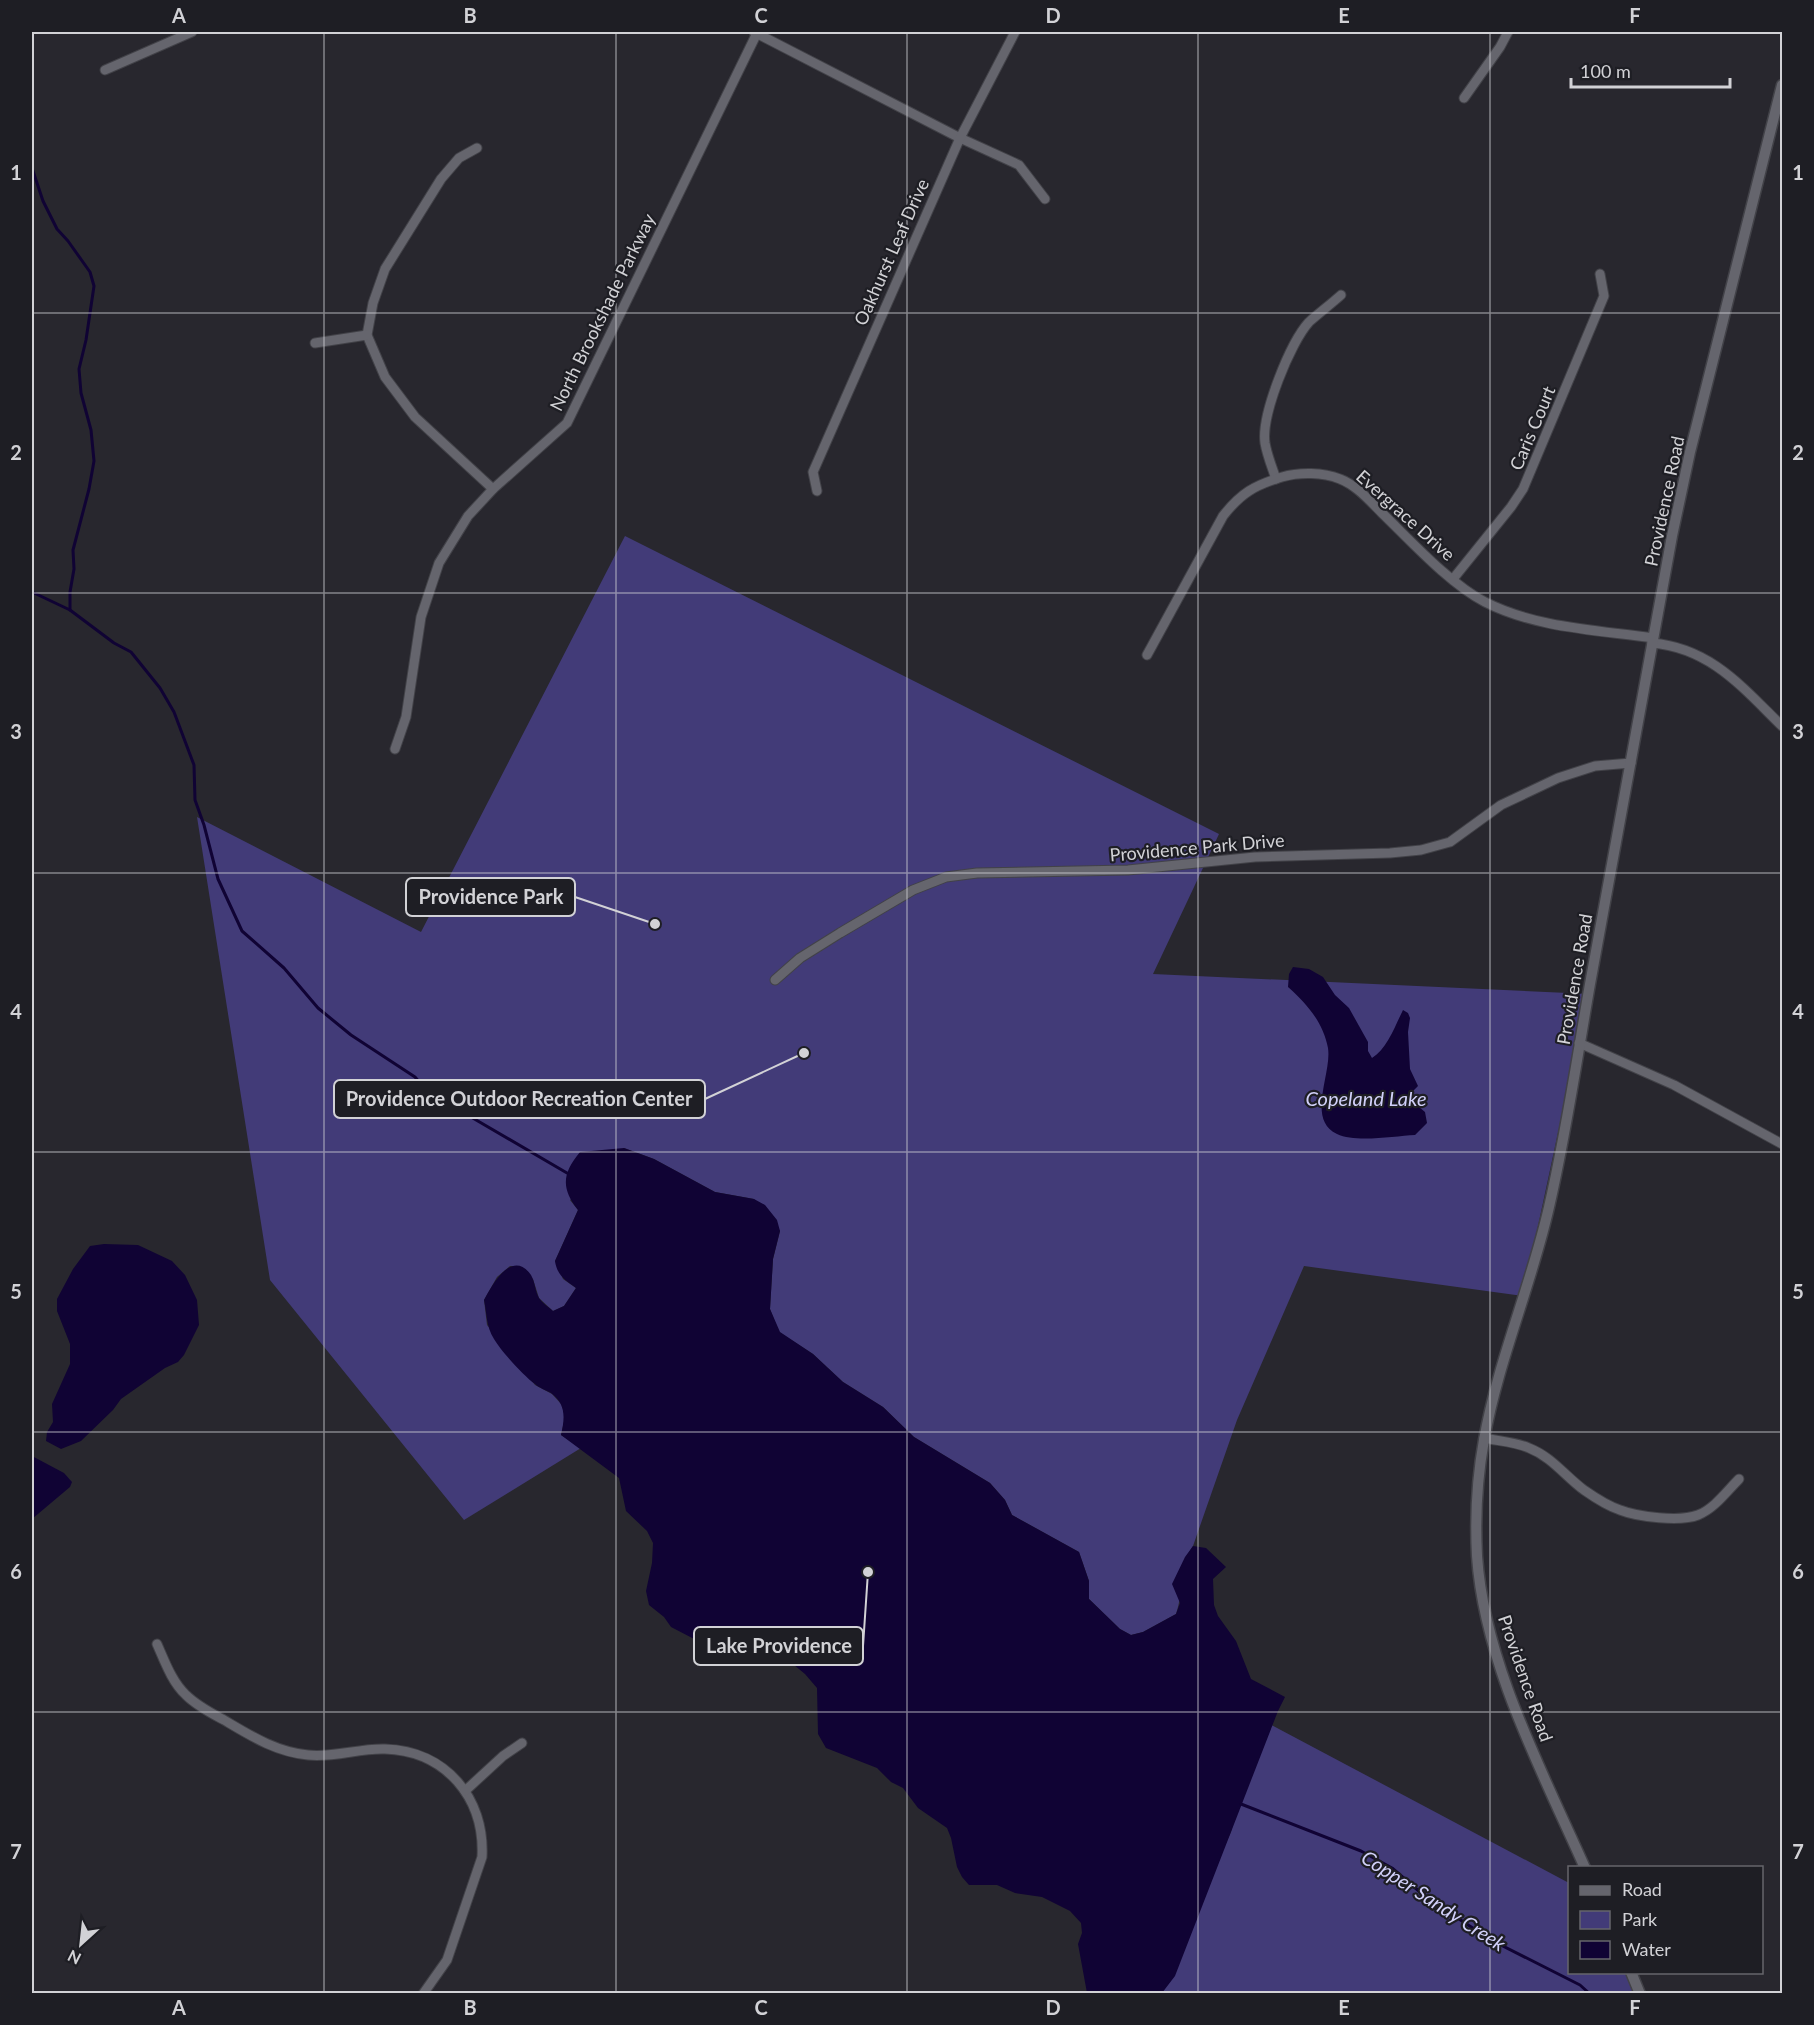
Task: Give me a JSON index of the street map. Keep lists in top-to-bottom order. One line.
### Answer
{"streets":{"street":["Oakhurst Leaf Drive","North Brookshade Parkway","Caris Court","Providence Road","Evergrace Drive","Providence Park Drive"]},"crossings":[["Caris Court","Evergrace Drive"],["Providence Road","Evergrace Drive"],["Providence Road","Providence Park Drive"]],"water":["Copeland Lake","Copper Sandy Creek"],"places":["Providence Park","Providence Outdoor Recreation Center","Lake Providence"],"legend":["Road","Park","Water"],"scale_bar":"100 m","north":"bottom left","grid":{"columns":["A","B","C","D","E","F"],"rows":["1","2","3","4","5","6","7"]}}
